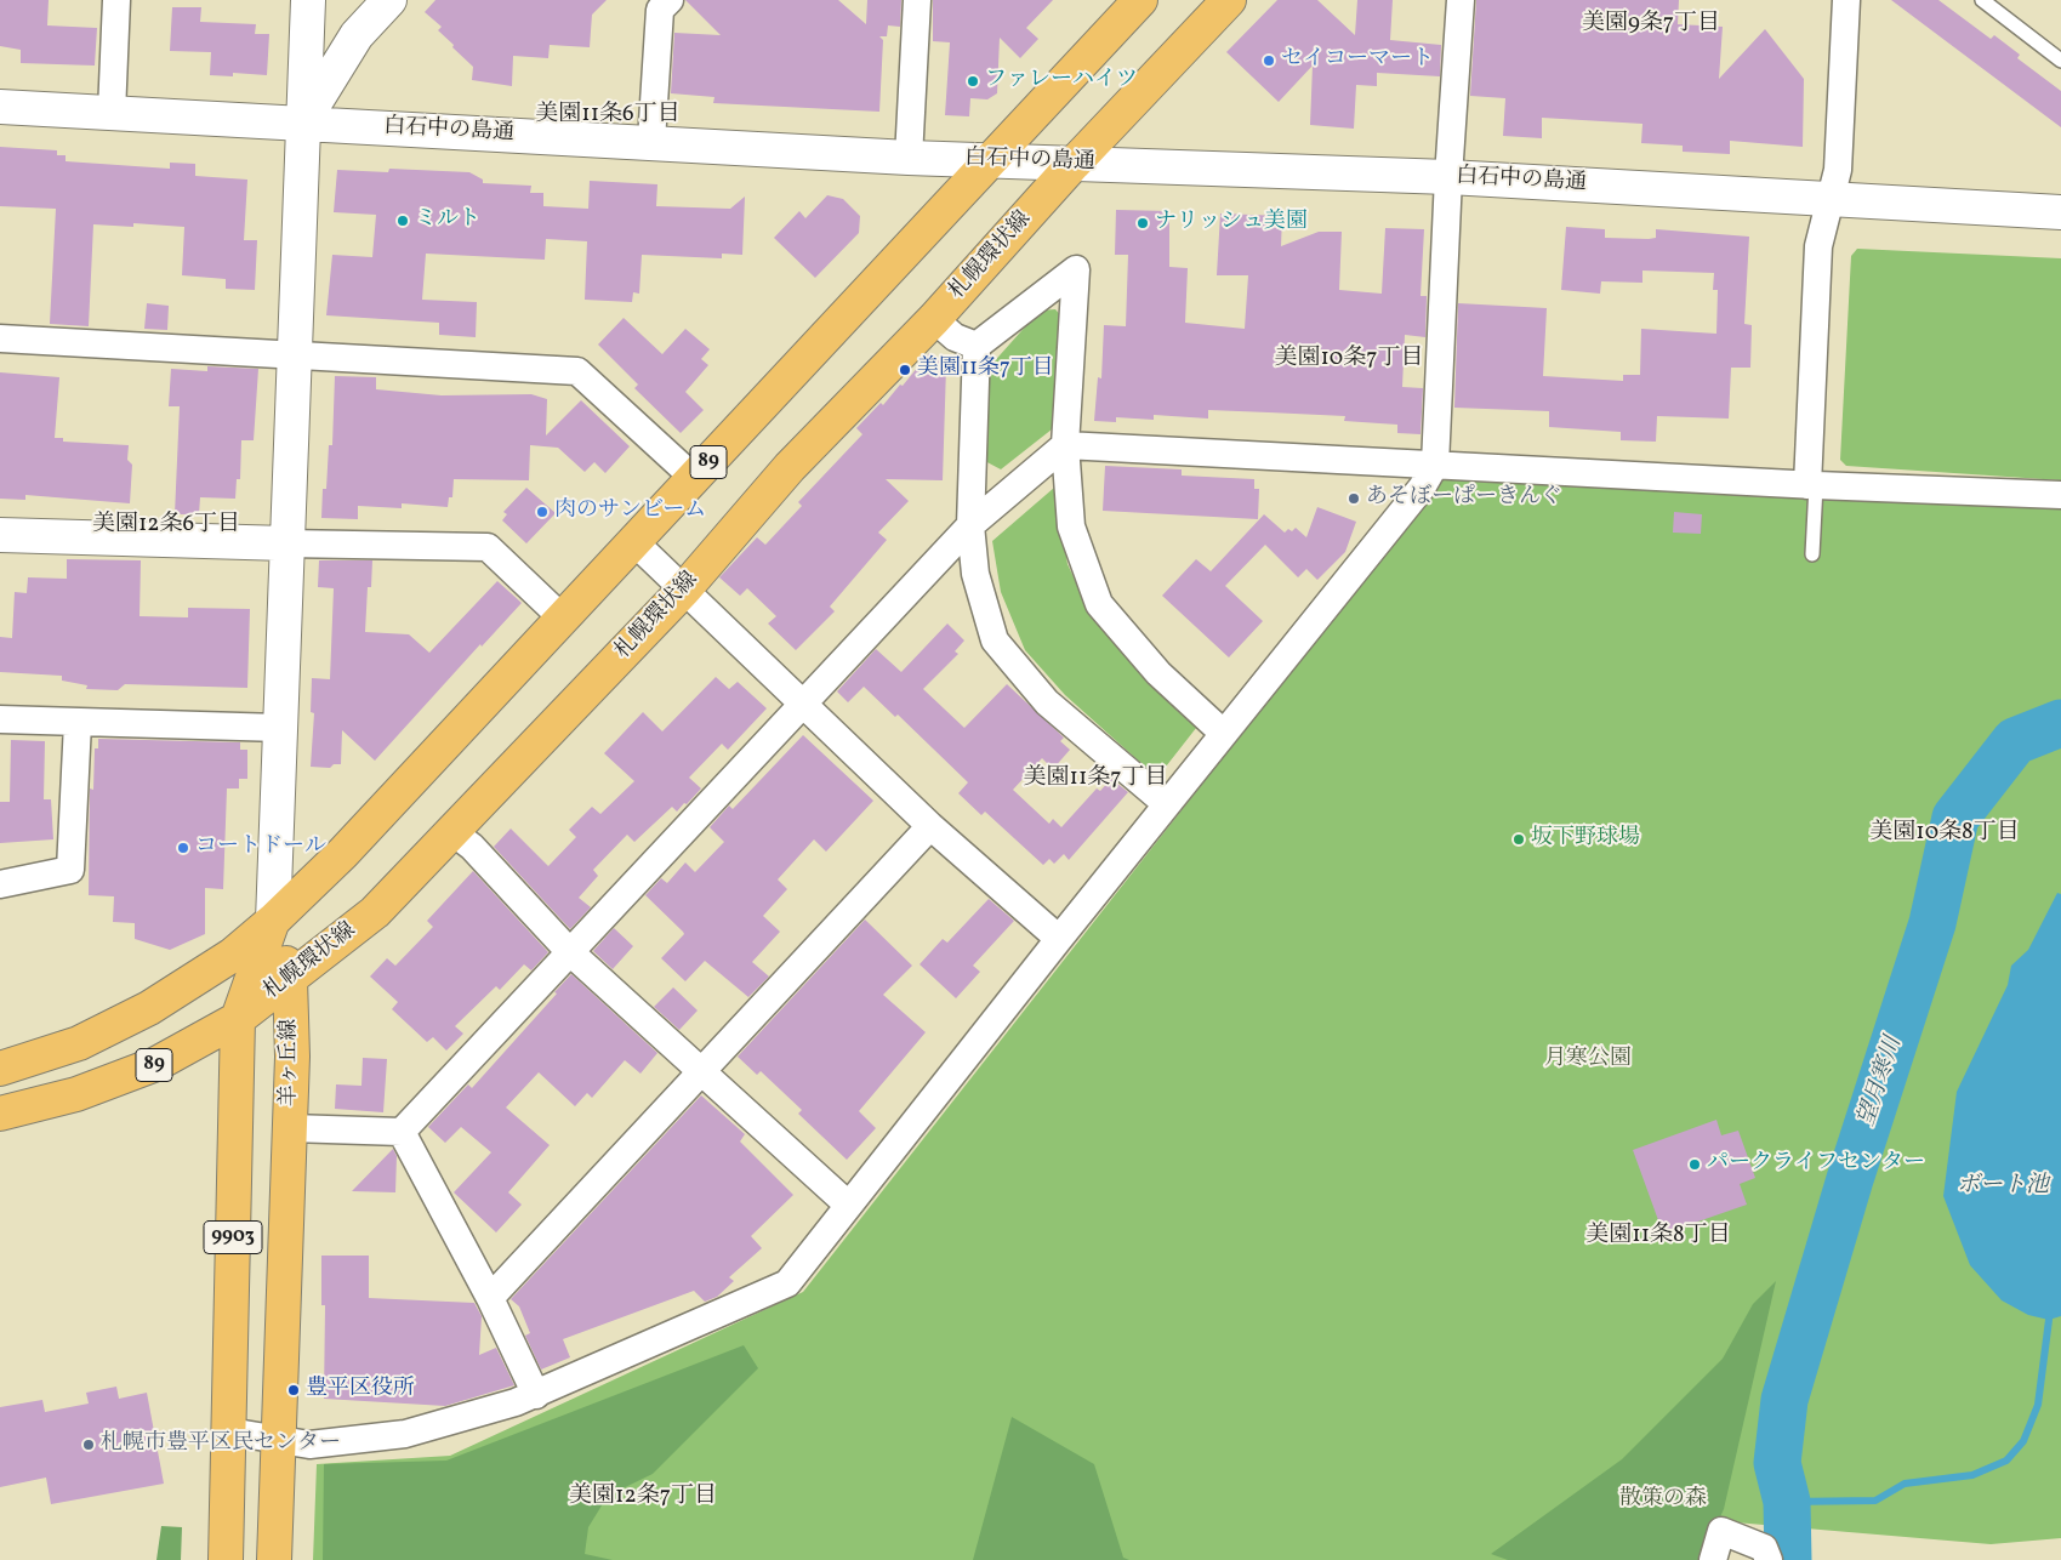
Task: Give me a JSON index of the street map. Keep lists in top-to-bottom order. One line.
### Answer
{"streets":{"main road":["札幌環状線","89","羊ヶ丘線","9903"],"street":["白石中の島通"]},"crossings":[["白石中の島通","札幌環状線"],["白石中の島通","89"],["札幌環状線","羊ヶ丘線"],["札幌環状線","9903"],["89","羊ヶ丘線"],["89","9903"],["羊ヶ丘線","9903"]],"districts":["美園9条7丁目","美園11条6丁目","美園10条7丁目","美園12条6丁目","美園11条7丁目","美園10条8丁目","美園11条8丁目","美園12条7丁目"],"water":["望月寒川","ボート池"],"parks":["月寒公園","散策の森"],"places":["セイコーマート","ファレーハイツ","ミルト","ナリッシュ美園","美園11条7丁目","あそぼーぱーきんぐ","肉のサンビーム","坂下野球場","コートドール","パークライフセンター","豊平区役所","札幌市豊平区民センター"]}
